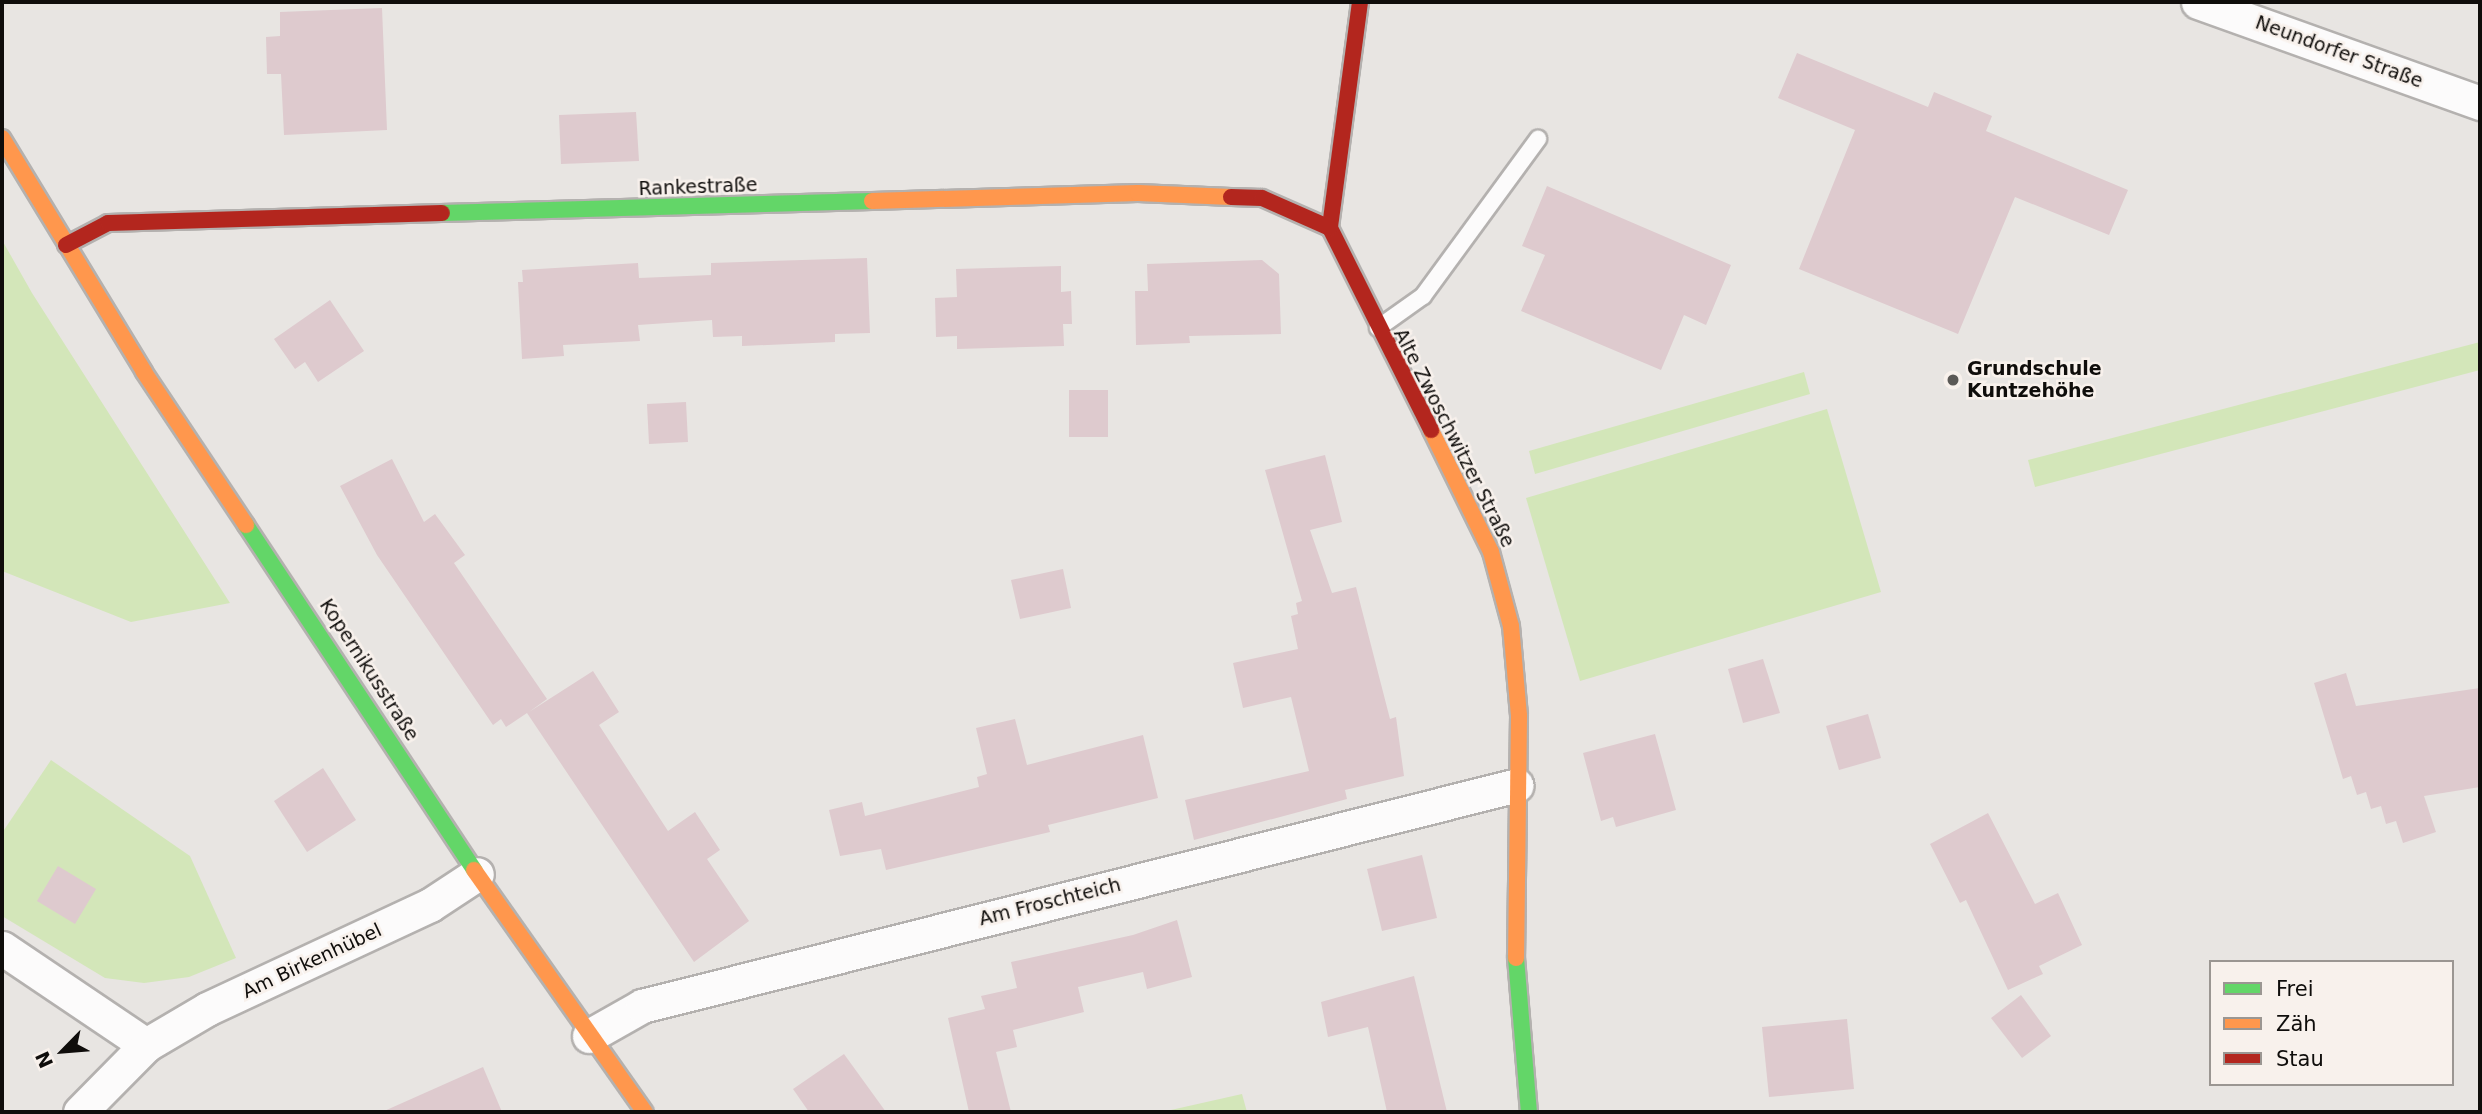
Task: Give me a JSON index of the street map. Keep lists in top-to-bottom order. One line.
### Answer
{"streets":{"street":["Neundorfer Straße","Rankestraße","Alte Zwoschwitzer Straße","Kopernikusstraße","Am Froschteich","Am Birkenhübel"]},"crossings":[["Rankestraße","Alte Zwoschwitzer Straße"],["Rankestraße","Kopernikusstraße"],["Alte Zwoschwitzer Straße","Am Froschteich"],["Kopernikusstraße","Am Froschteich"],["Kopernikusstraße","Am Birkenhübel"]],"places":["Grundschule Kuntzehöhe"],"legend":["Frei","Zäh","Stau"],"north":"bottom left"}
